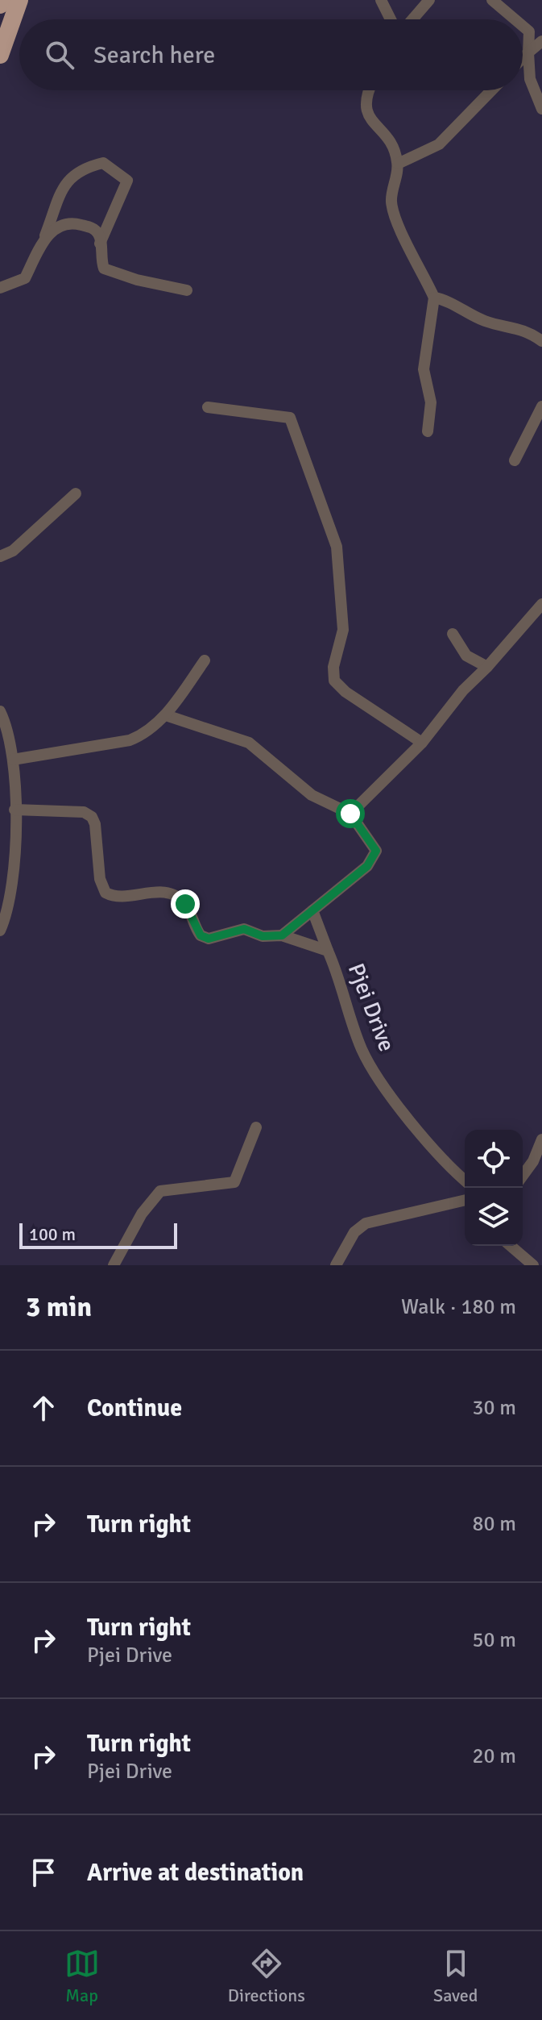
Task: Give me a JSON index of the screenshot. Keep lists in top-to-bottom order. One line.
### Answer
{"streets":{"street":["Pjei Drive"]},"scale_bar":"100 m","page":{"search":"Search here","scale":"100 m","heading":["3 min","Walk · 180 m"],"list":[["Continue","30 m"],["Turn right","80 m"],["Turn right","Pjei Drive","50 m"],["Turn right","Pjei Drive","20 m"],"Arrive at destination"],"nav":["Map","Directions","Saved"]}}
